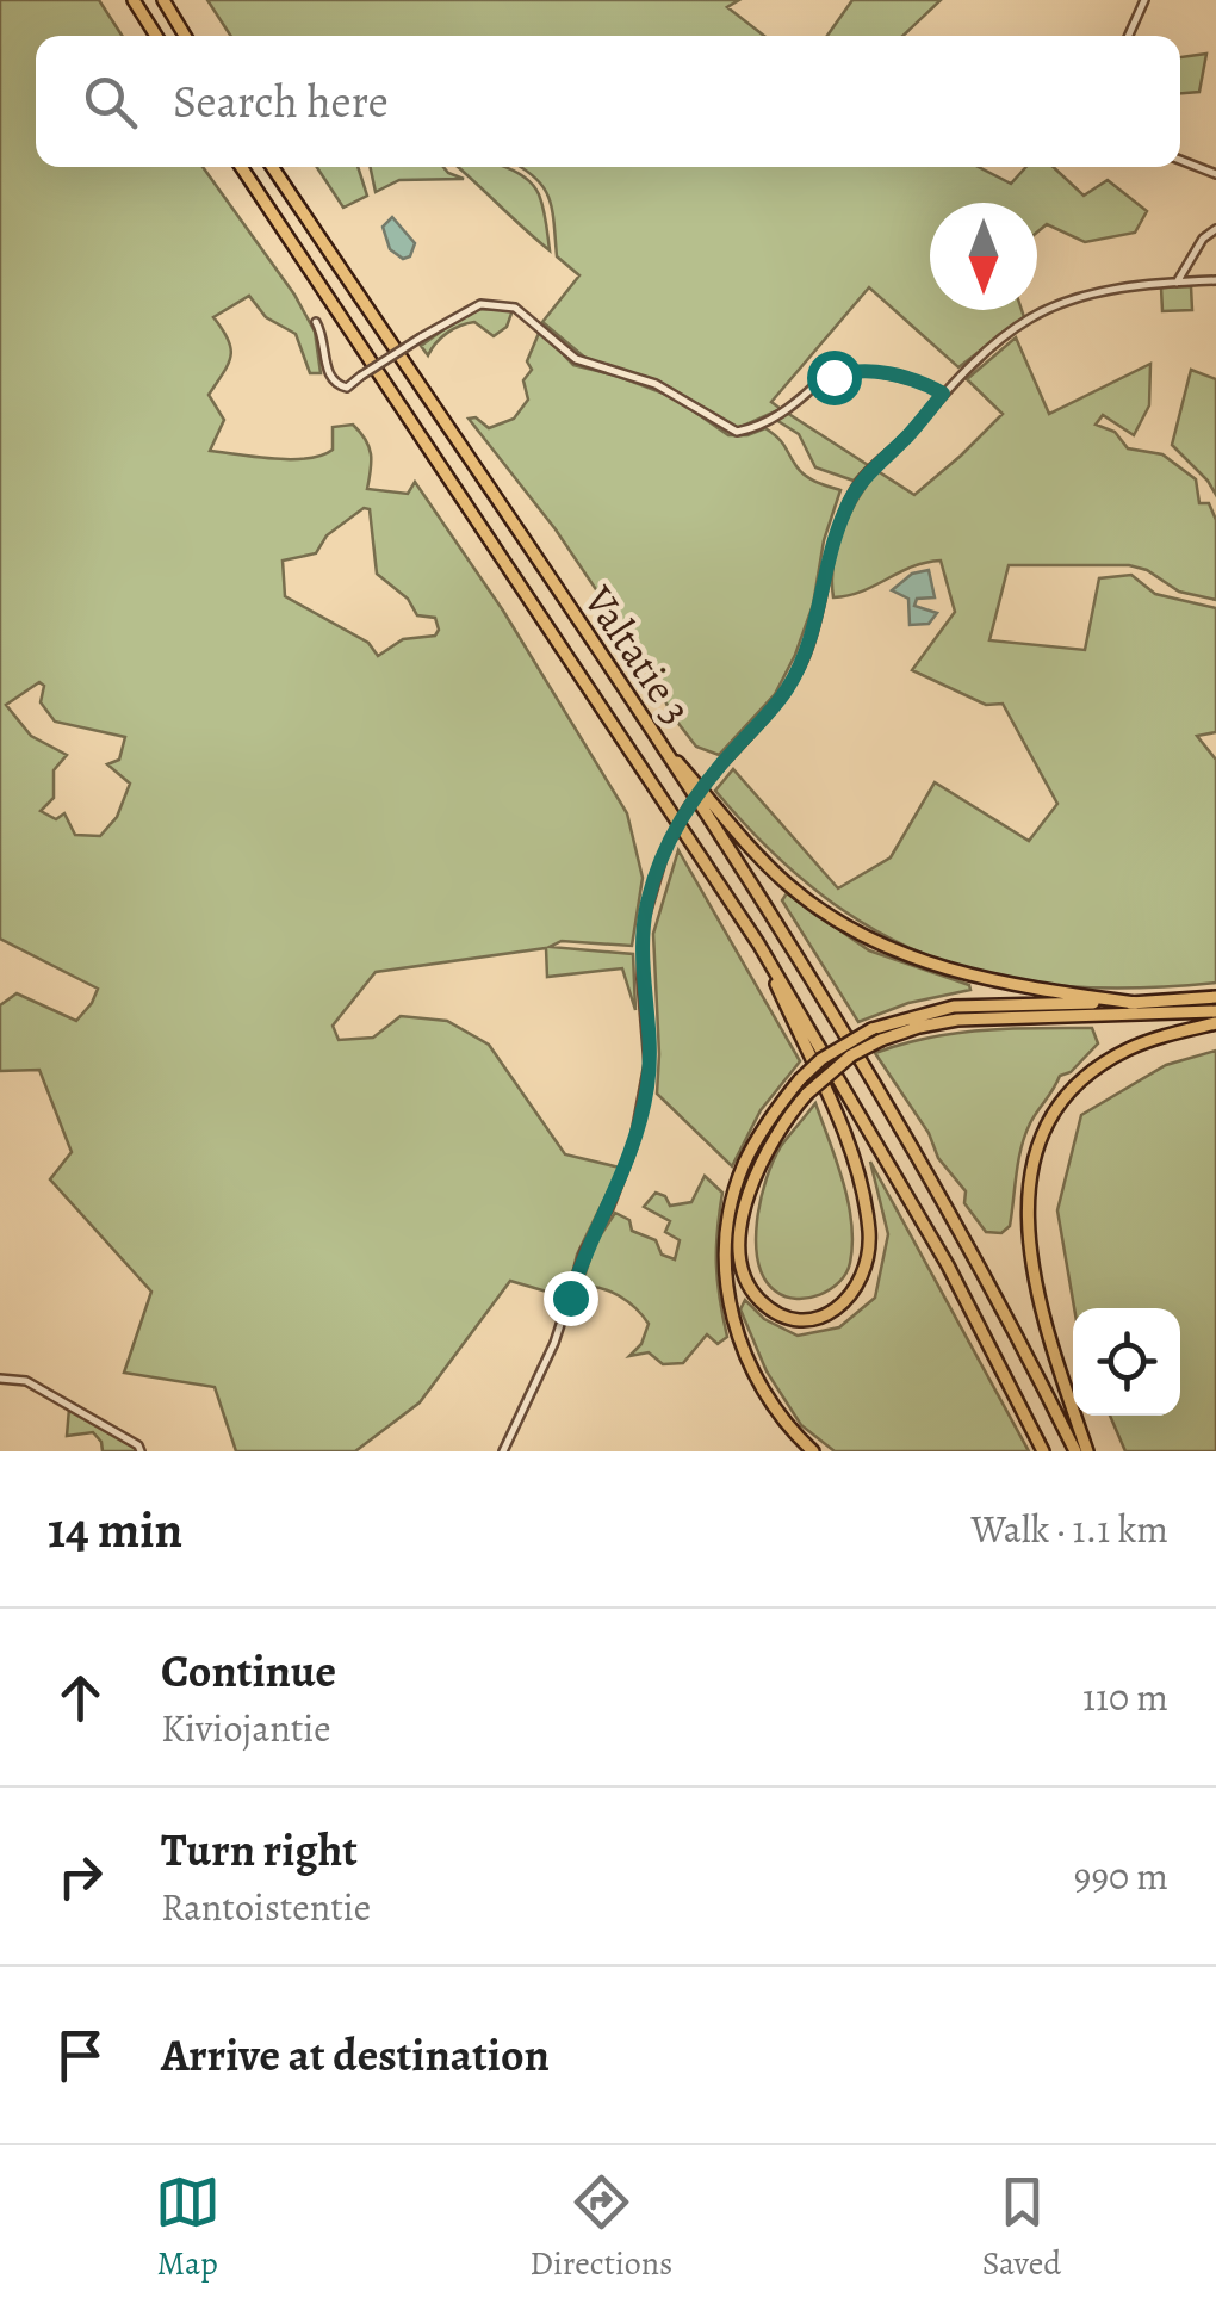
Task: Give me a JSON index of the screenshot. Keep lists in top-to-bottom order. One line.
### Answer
{"streets":{"highway":["Valtatie 3"]},"north":"bottom","page":{"search":"Search here","heading":["14 min","Walk · 1.1 km"],"list":[["Continue","Kiviojantie","110 m"],["Turn right","Rantoistentie","990 m"],"Arrive at destination"],"nav":["Map","Directions","Saved"]}}
